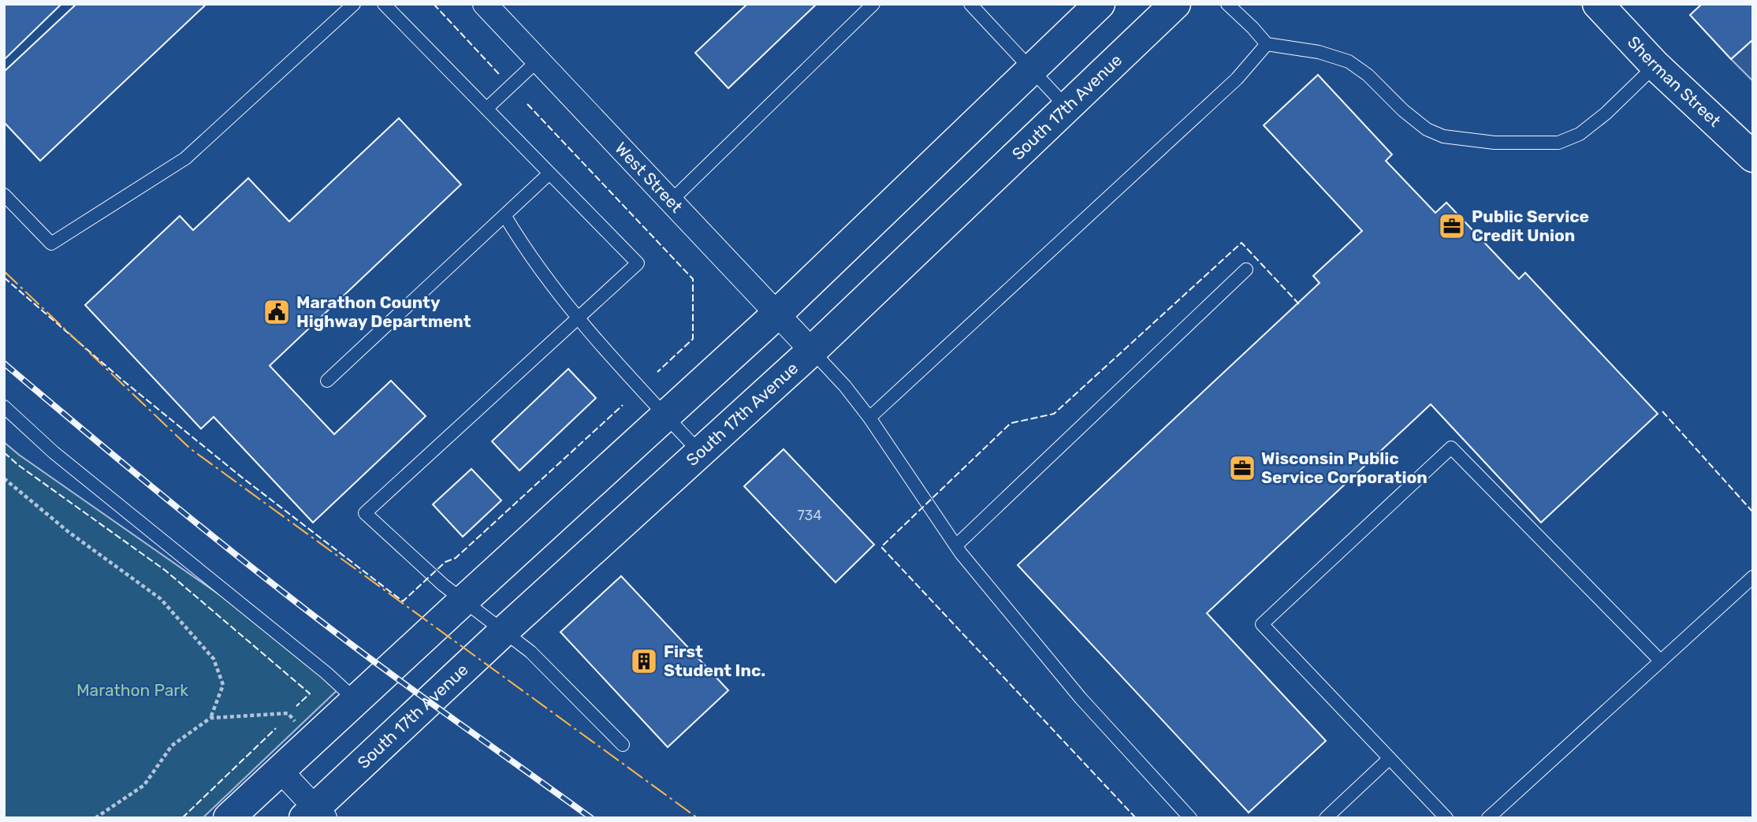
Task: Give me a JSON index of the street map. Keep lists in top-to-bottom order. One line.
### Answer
{"streets":{"main road":["Sherman Street","South 17th Avenue"],"street":["West Street"]},"crossings":[["South 17th Avenue","West Street"]],"parks":["Marathon Park"],"places":{"office":["Public Service Credit Union","Wisconsin Public Service Corporation"],"public building":["Marathon County Highway Department"],"building":["First Student Inc."]},"house_numbers":["734"]}
